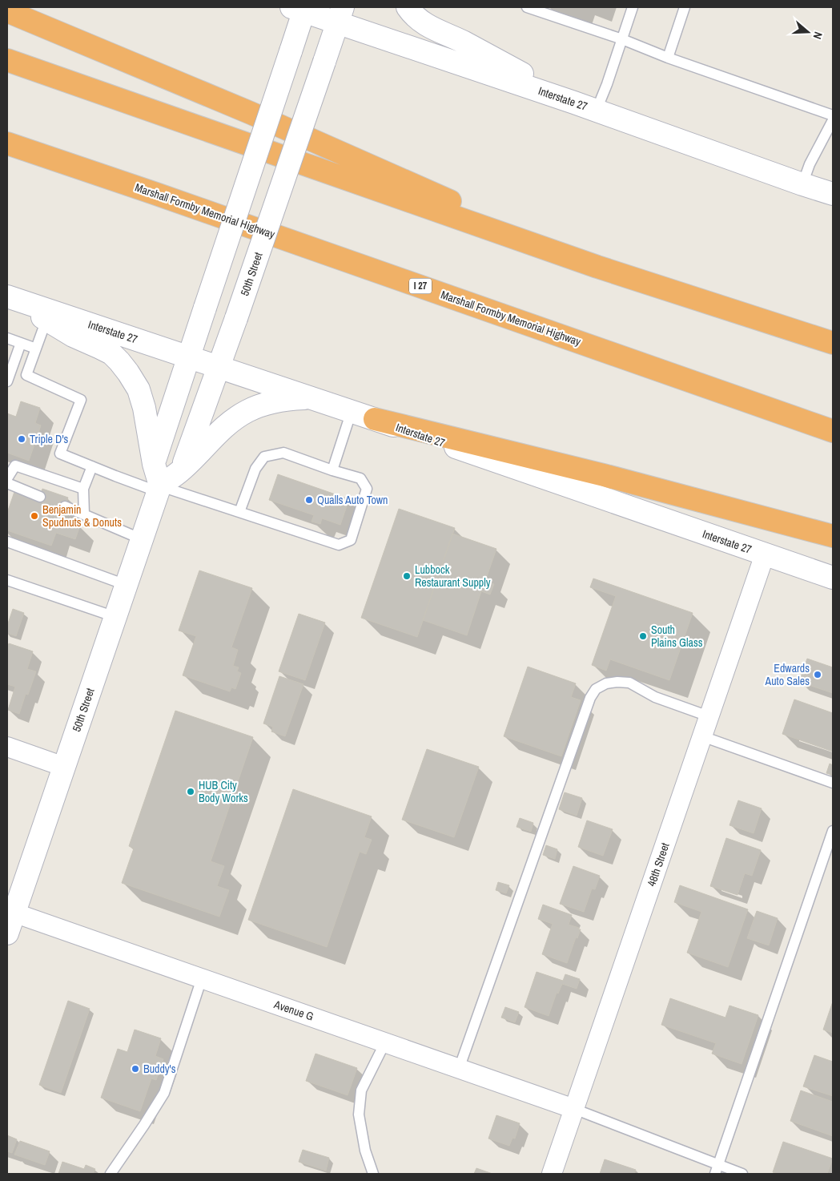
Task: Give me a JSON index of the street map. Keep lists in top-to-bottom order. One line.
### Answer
{"streets":{"highway":["Marshall Formby Memorial Highway","I 27"],"main road":["Interstate 27","50th Street"],"street":["48th Street","Avenue G"]},"crossings":[["Interstate 27","50th Street"],["Interstate 27","48th Street"],["50th Street","Avenue G"],["48th Street","Avenue G"]],"places":["Triple D's","Qualls Auto Town","Benjamin Spudnuts & Donuts","Lubbock Restaurant Supply","South Plains Glass","Edwards Auto Sales","HUB City Body Works","Buddy's"],"north":"right"}
